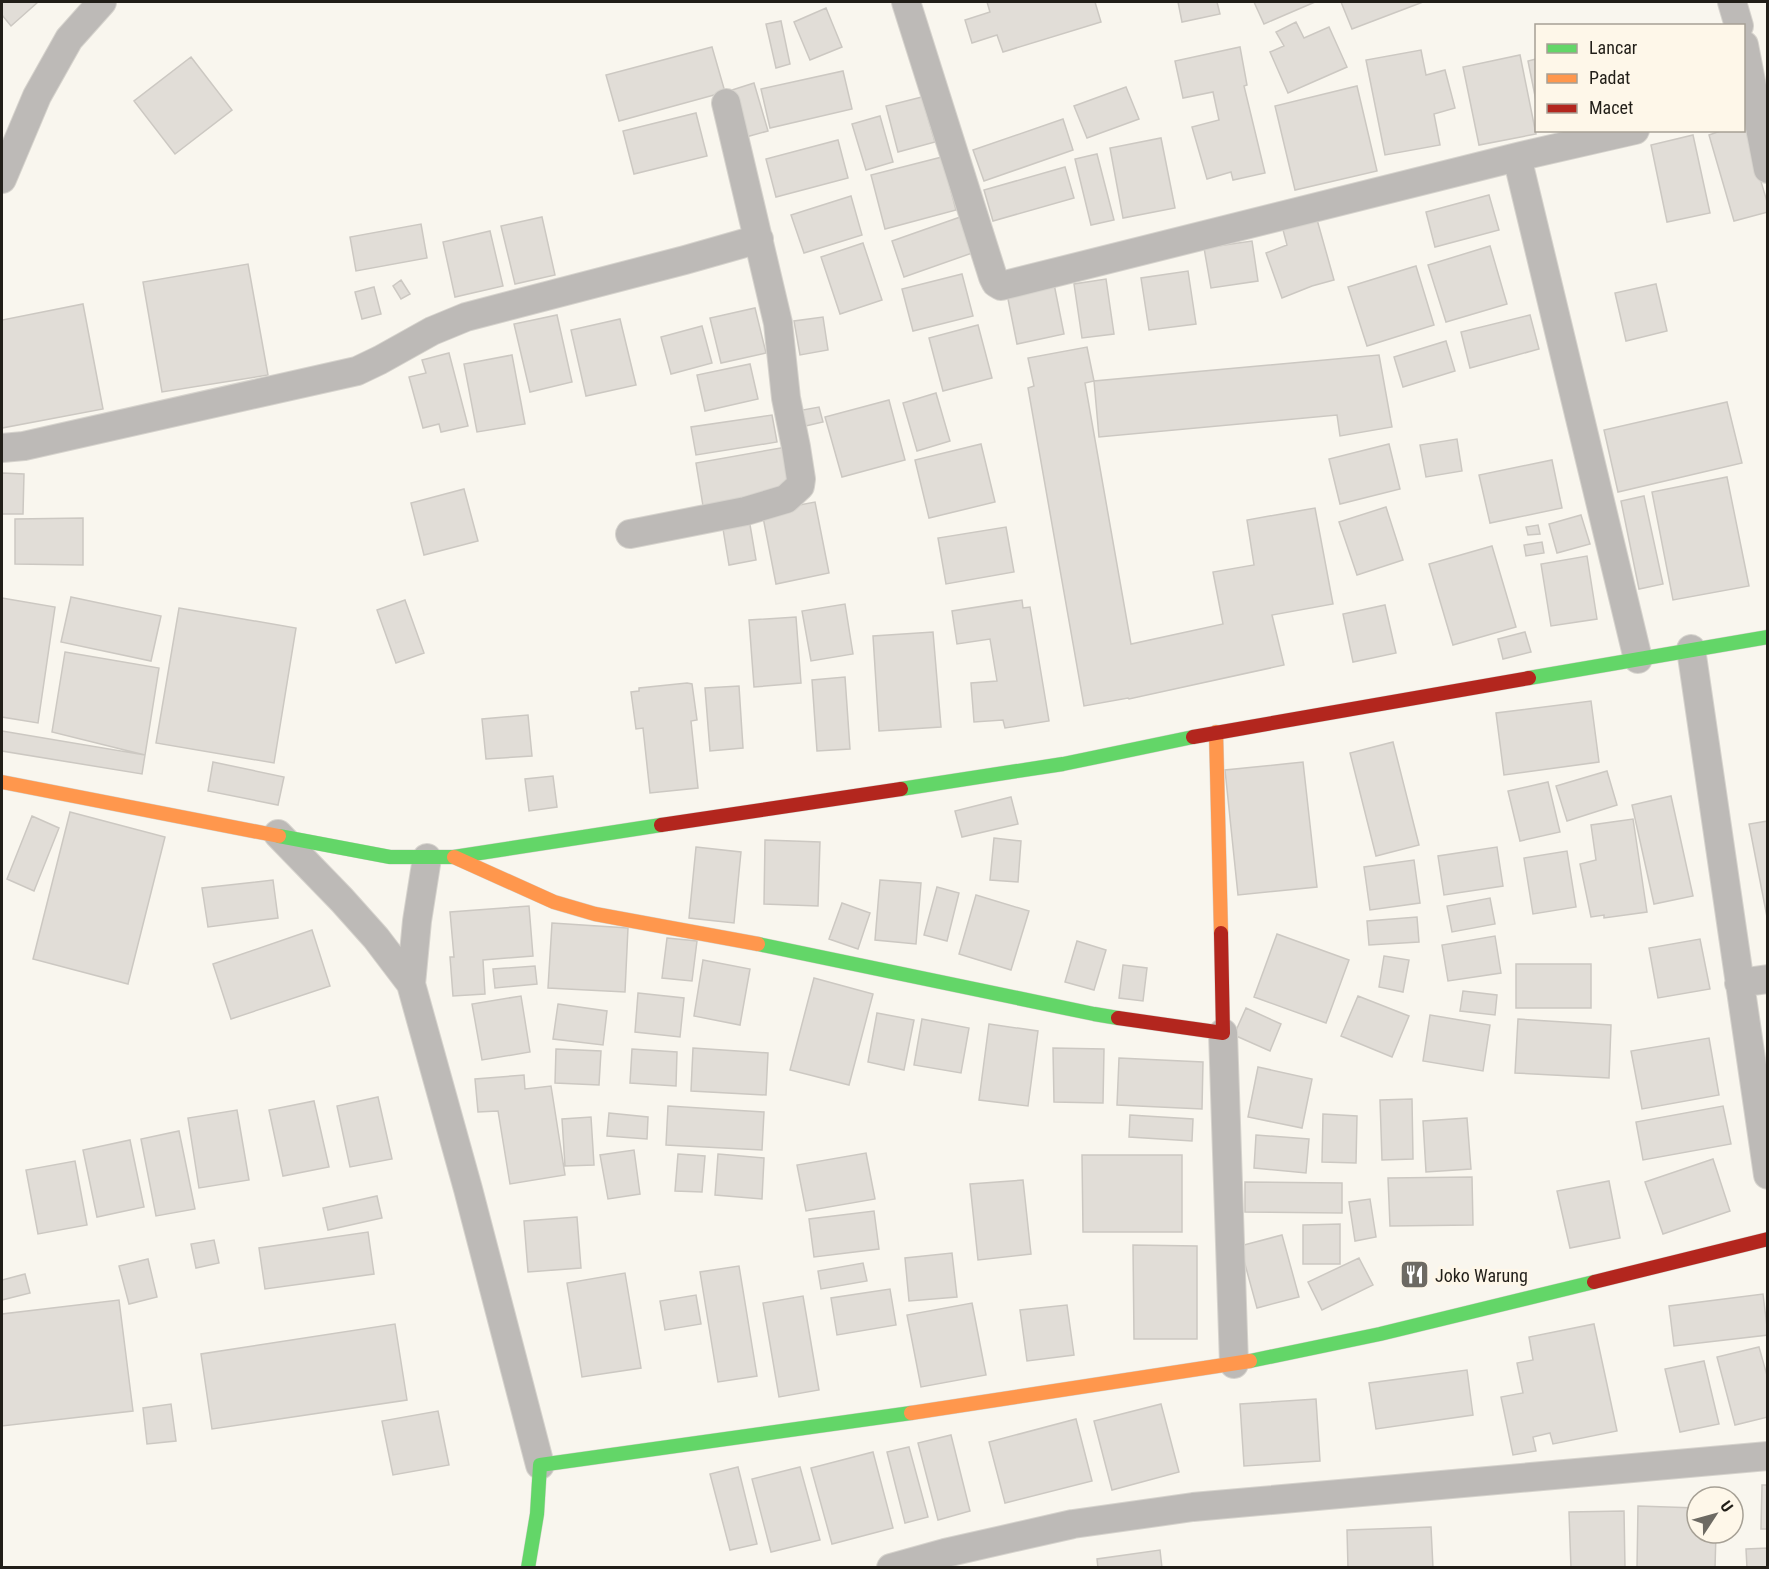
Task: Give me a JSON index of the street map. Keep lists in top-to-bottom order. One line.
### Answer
{"places":{"restaurant":["Joko Warung"]},"legend":["Lancar","Padat","Macet"],"north":"top right"}
